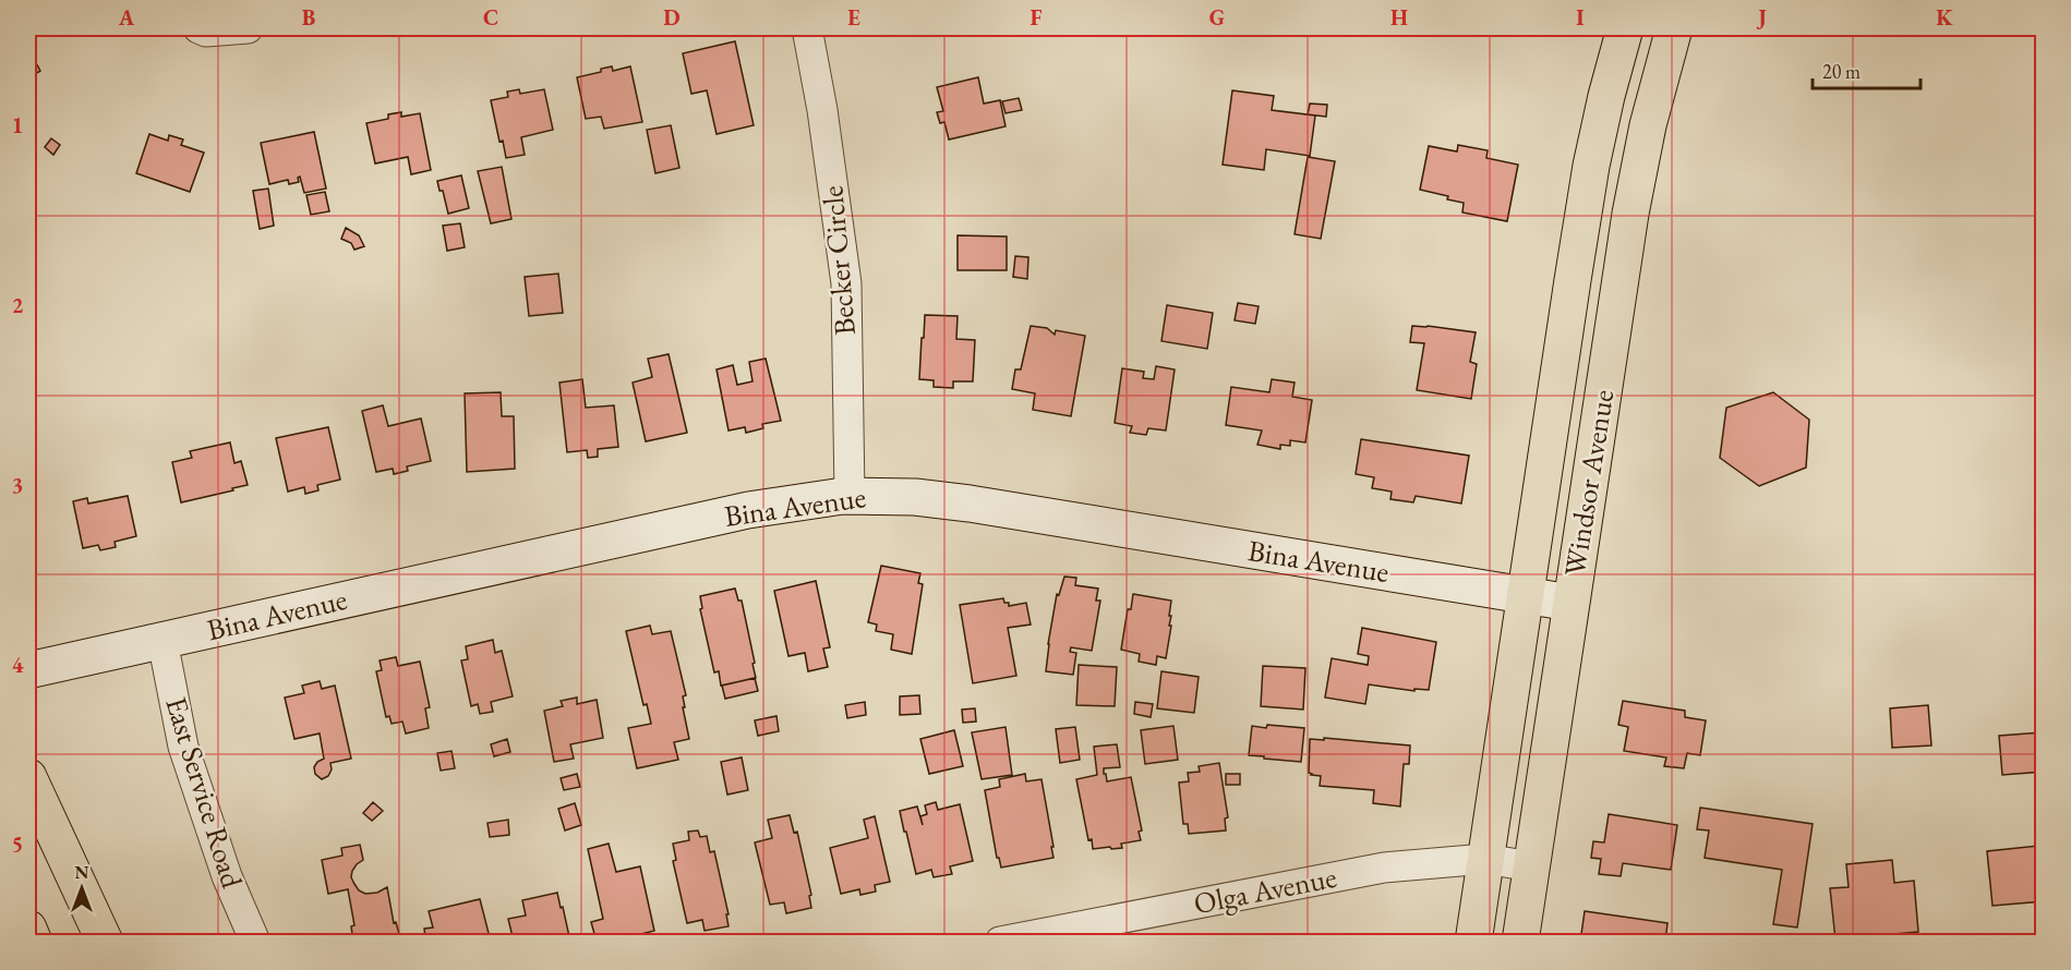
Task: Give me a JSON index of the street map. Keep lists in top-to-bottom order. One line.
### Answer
{"streets":{"main road":["Windsor Avenue"],"street":["Becker Circle","Bina Avenue","East Service Road","Olga Avenue"]},"crossings":[["Becker Circle","Bina Avenue"],["Windsor Avenue","Bina Avenue"],["Windsor Avenue","Olga Avenue"],["Bina Avenue","East Service Road"]],"scale_bar":"20 m","north":"top","grid":{"columns":["A","B","C","D","E","F","G","H","I","J","K"],"rows":["1","2","3","4","5"]}}
